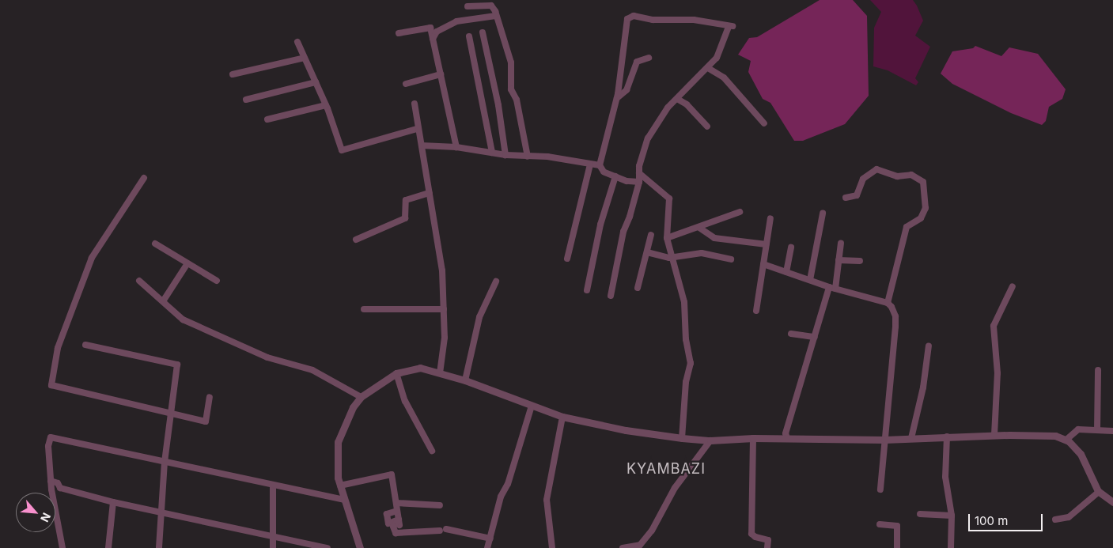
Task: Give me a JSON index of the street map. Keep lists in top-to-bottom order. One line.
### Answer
{"districts":["KYAMBAZI"],"scale_bar":"100 m","north":"bottom right"}
